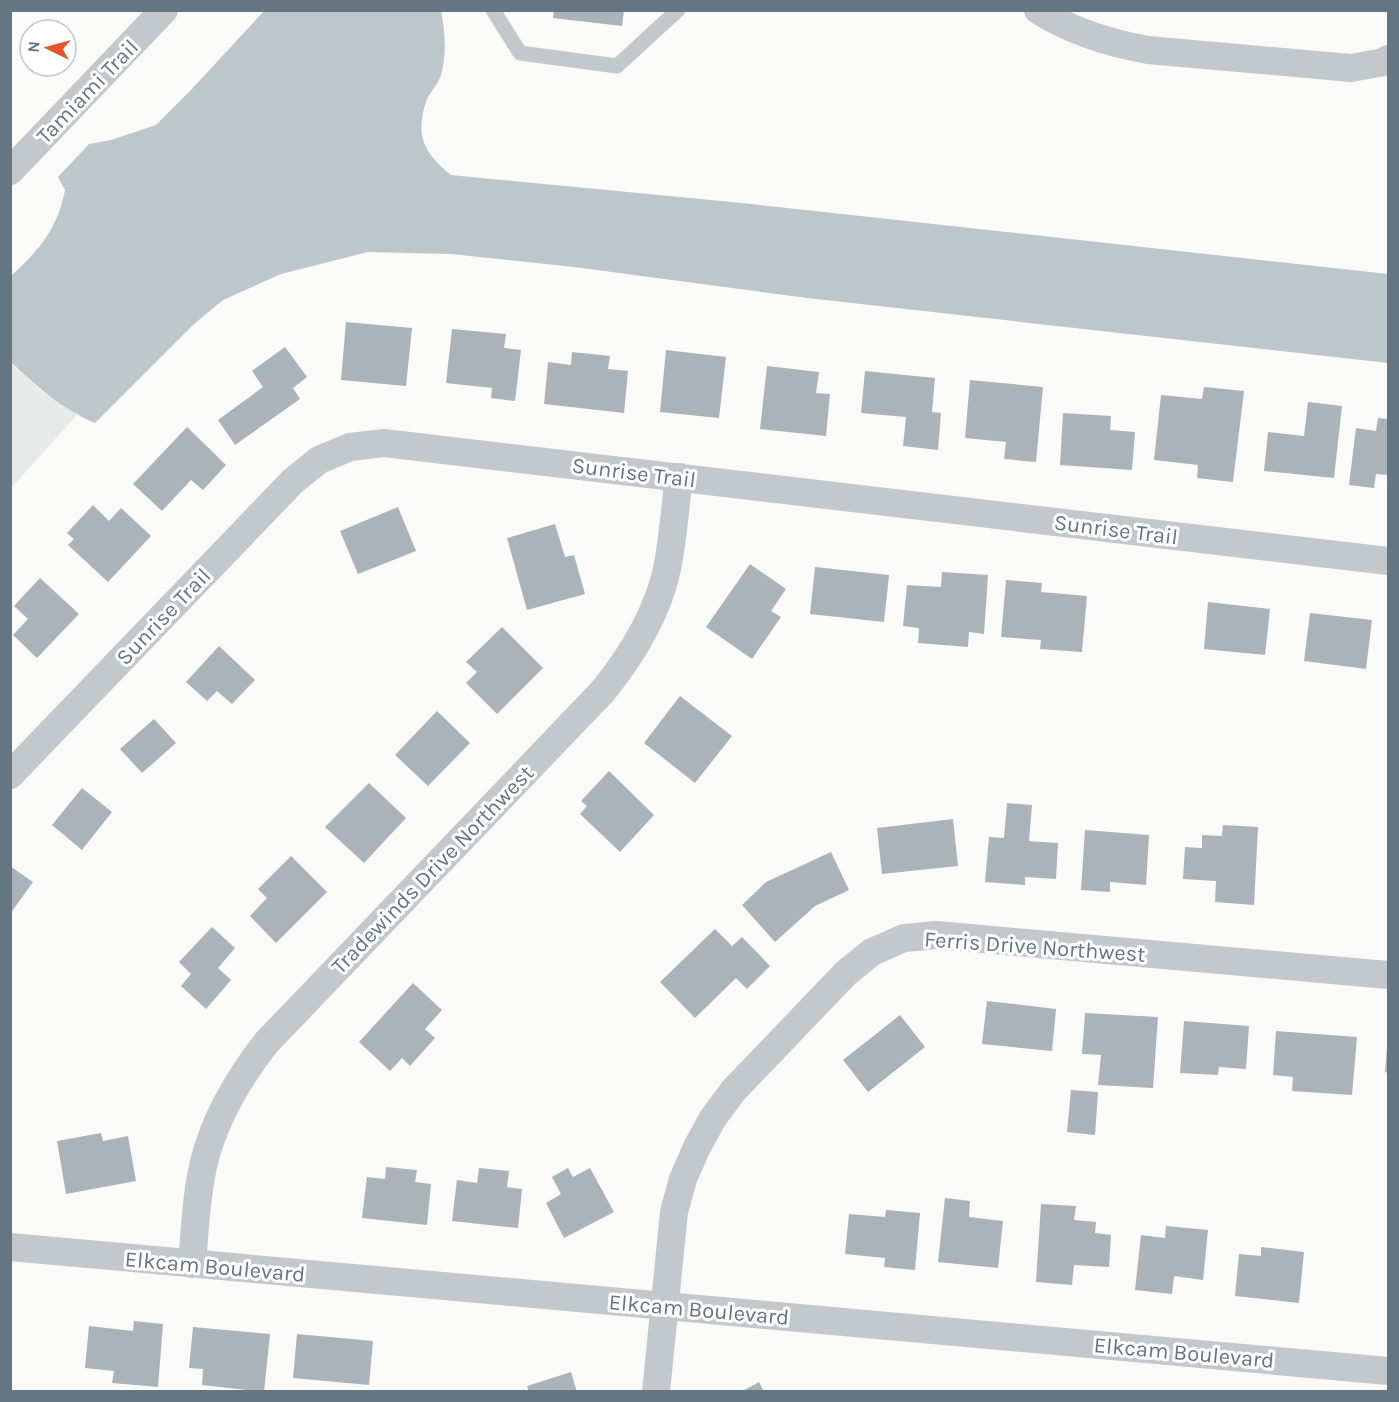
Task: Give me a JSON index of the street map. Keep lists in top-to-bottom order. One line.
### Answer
{"streets":{"street":["Tamiami Trail","Sunrise Trail","Tradewinds Drive Northwest","Ferris Drive Northwest","Elkcam Boulevard"]},"crossings":[["Sunrise Trail","Tradewinds Drive Northwest"],["Tradewinds Drive Northwest","Elkcam Boulevard"],["Ferris Drive Northwest","Elkcam Boulevard"]],"north":"left"}
